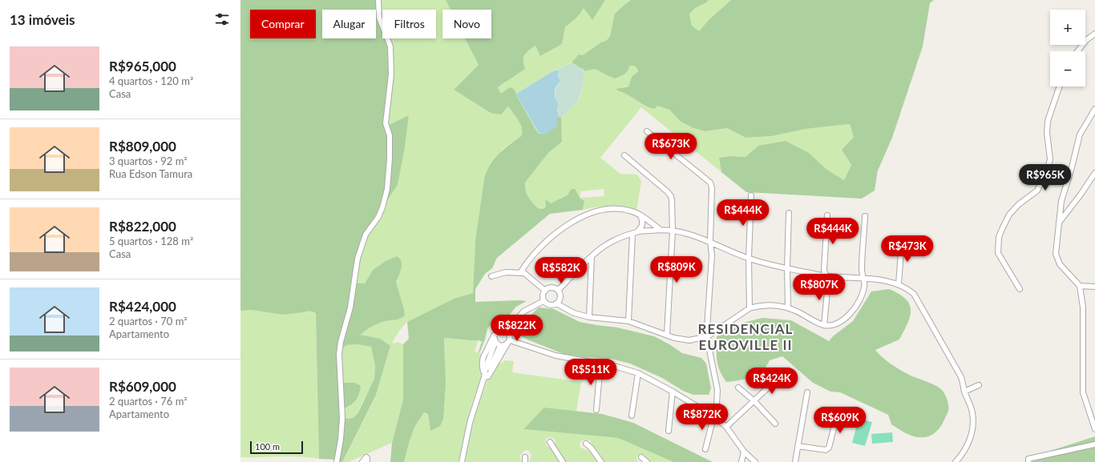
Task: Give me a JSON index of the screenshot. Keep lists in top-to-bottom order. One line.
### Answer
{"districts":["RESIDENCIAL EUROVILLE II"],"scale_bar":"100 m","page":{"heading":"13 imóveis","map_buttons":["+","−"],"chip":["Comprar","Alugar","Filtros","Novo"],"list":[{"name":"R$965,000","note":"4 quartos · 120 m² · Casa"},{"name":"R$809,000","note":"3 quartos · 92 m² · Rua Edson Tamura"},{"name":"R$822,000","note":"5 quartos · 128 m² · Casa"},{"name":"R$424,000","note":"2 quartos · 70 m² · Apartamento"},{"name":"R$609,000","note":"2 quartos · 76 m² · Apartamento"}],"price":["R$673K","R$965K","R$444K","R$444K","R$473K","R$809K","R$582K","R$807K","R$822K","R$511K","R$424K","R$872K","R$609K"],"scale":"100 m"}}
